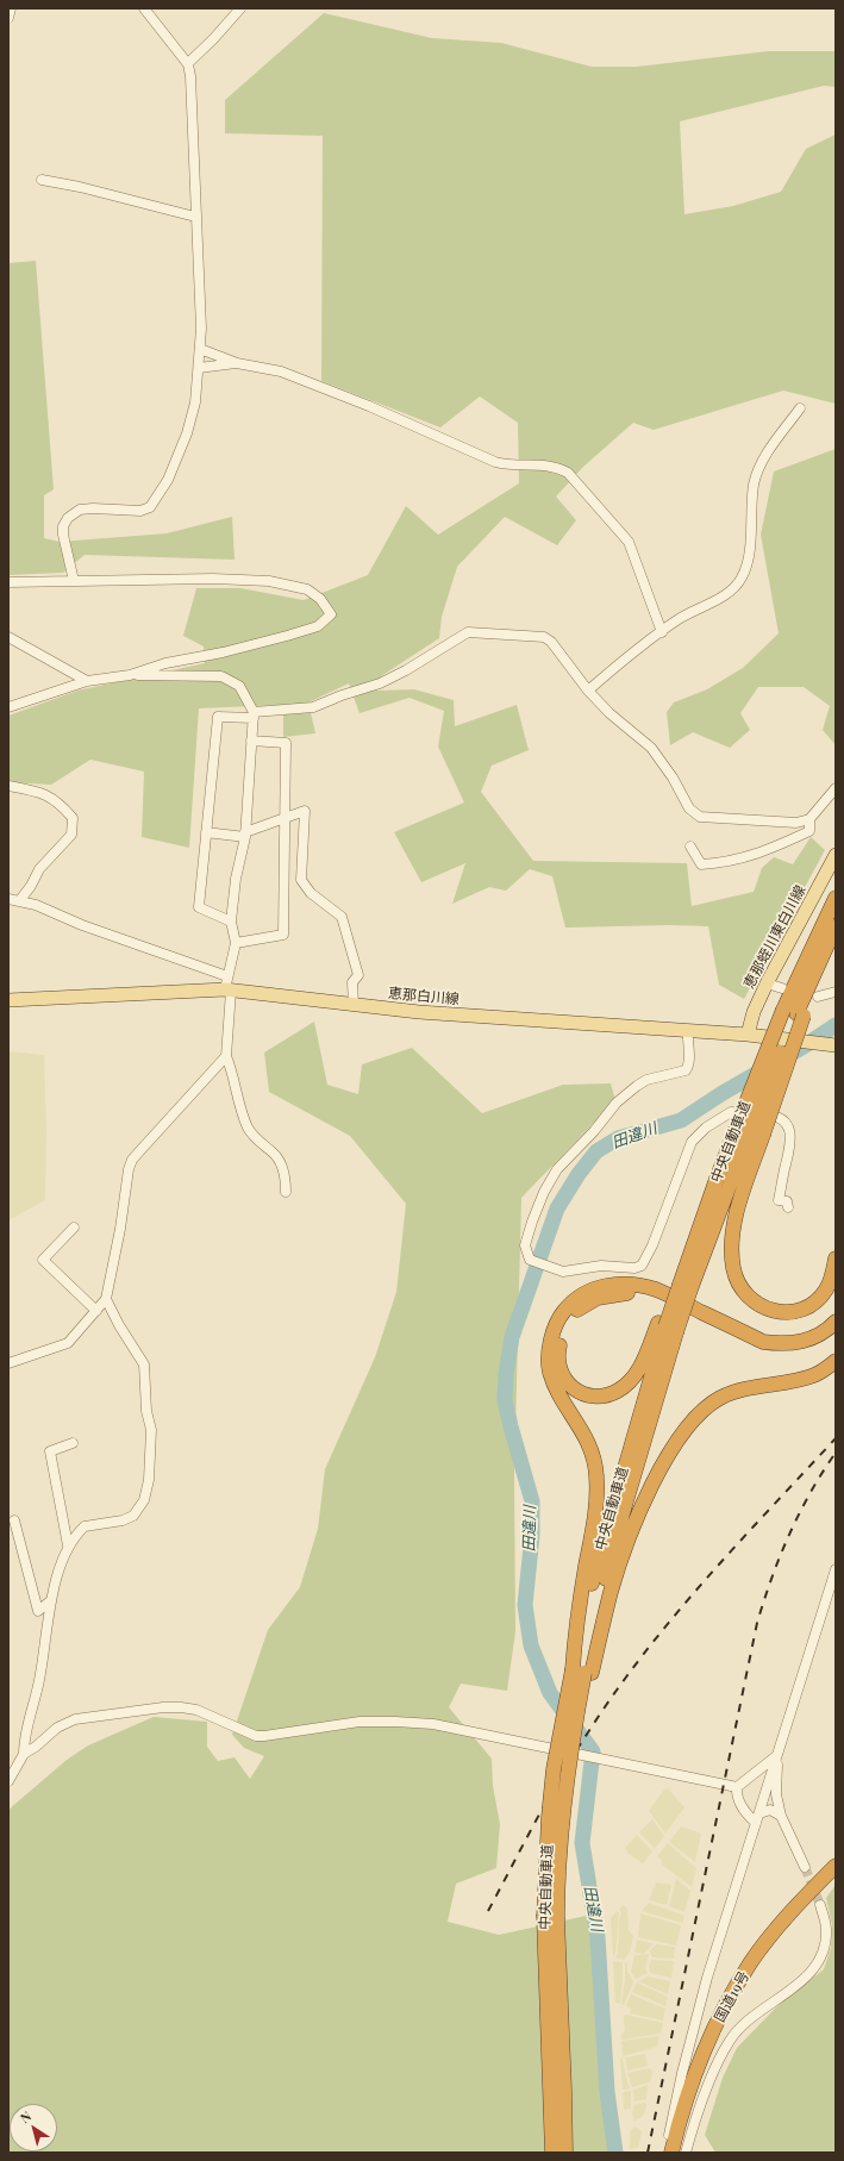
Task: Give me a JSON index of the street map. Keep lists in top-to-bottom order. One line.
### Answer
{"streets":{"highway":["中央自動車道","国道19号"],"main road":["恵那蛭川東白川線","恵那白川線"]},"crossings":[["恵那蛭川東白川線","恵那白川線"]],"water":["田違川"],"north":"top left"}
